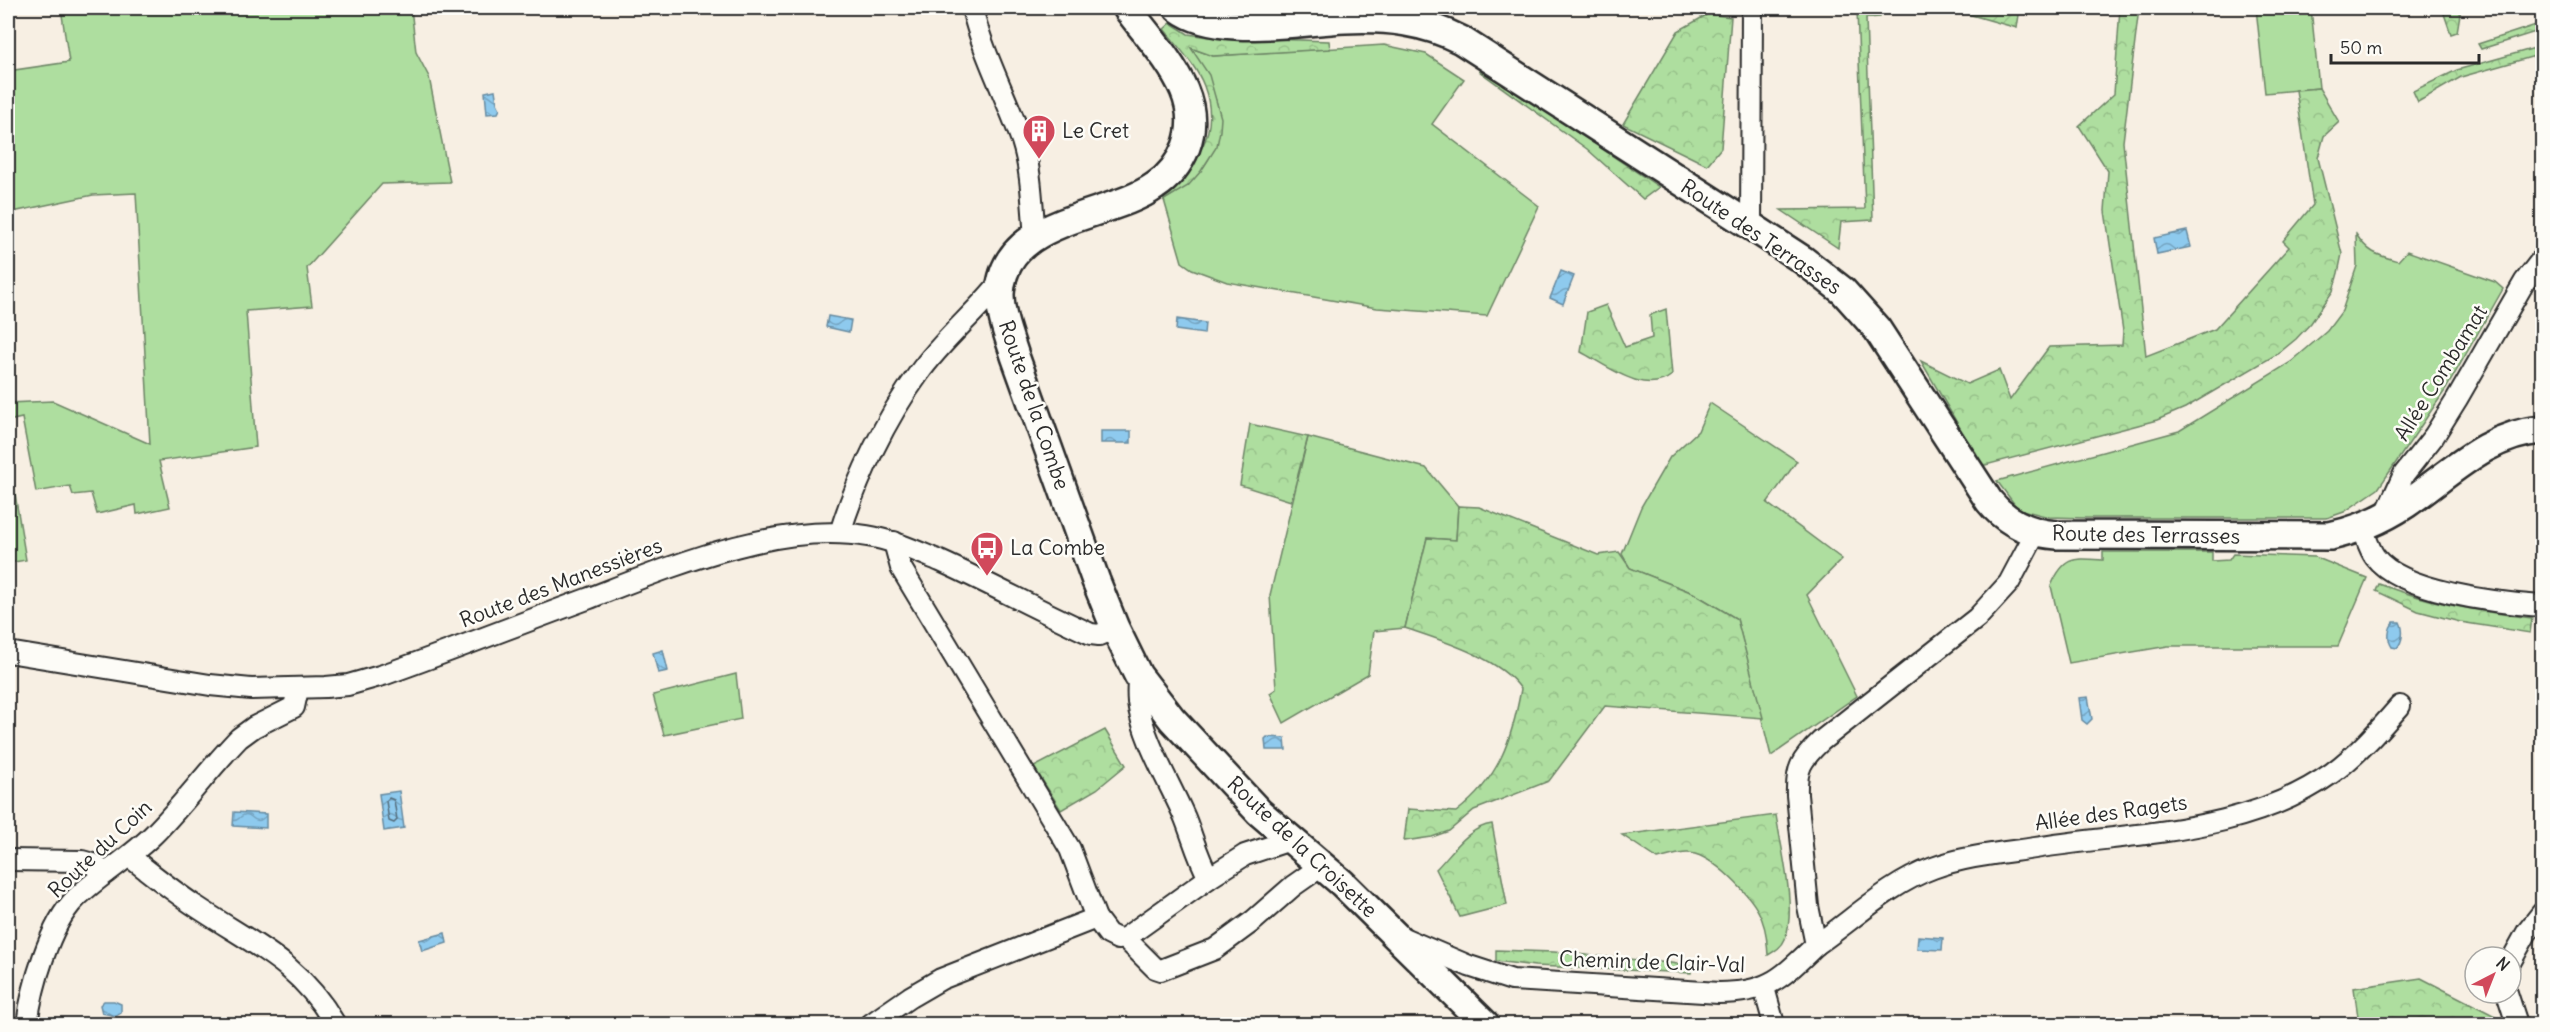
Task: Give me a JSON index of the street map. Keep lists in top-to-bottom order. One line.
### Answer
{"streets":{"street":["Route des Terrasses","Allée Combamat","Route de la Combe","Route des Manessières","Allée des Ragets","Route de la Croisette","Route du Coin","Chemin de Clair-Val"]},"crossings":[["Route des Terrasses","Allée Combamat"],["Route de la Combe","Route des Manessières"],["Route de la Combe","Route de la Croisette"],["Route des Manessières","Route de la Croisette"],["Route des Manessières","Route du Coin"],["Allée des Ragets","Chemin de Clair-Val"],["Route de la Croisette","Chemin de Clair-Val"]],"places":{"building":["Le Cret"],"bus stop":["La Combe"]},"scale_bar":"50 m","north":"top right"}
